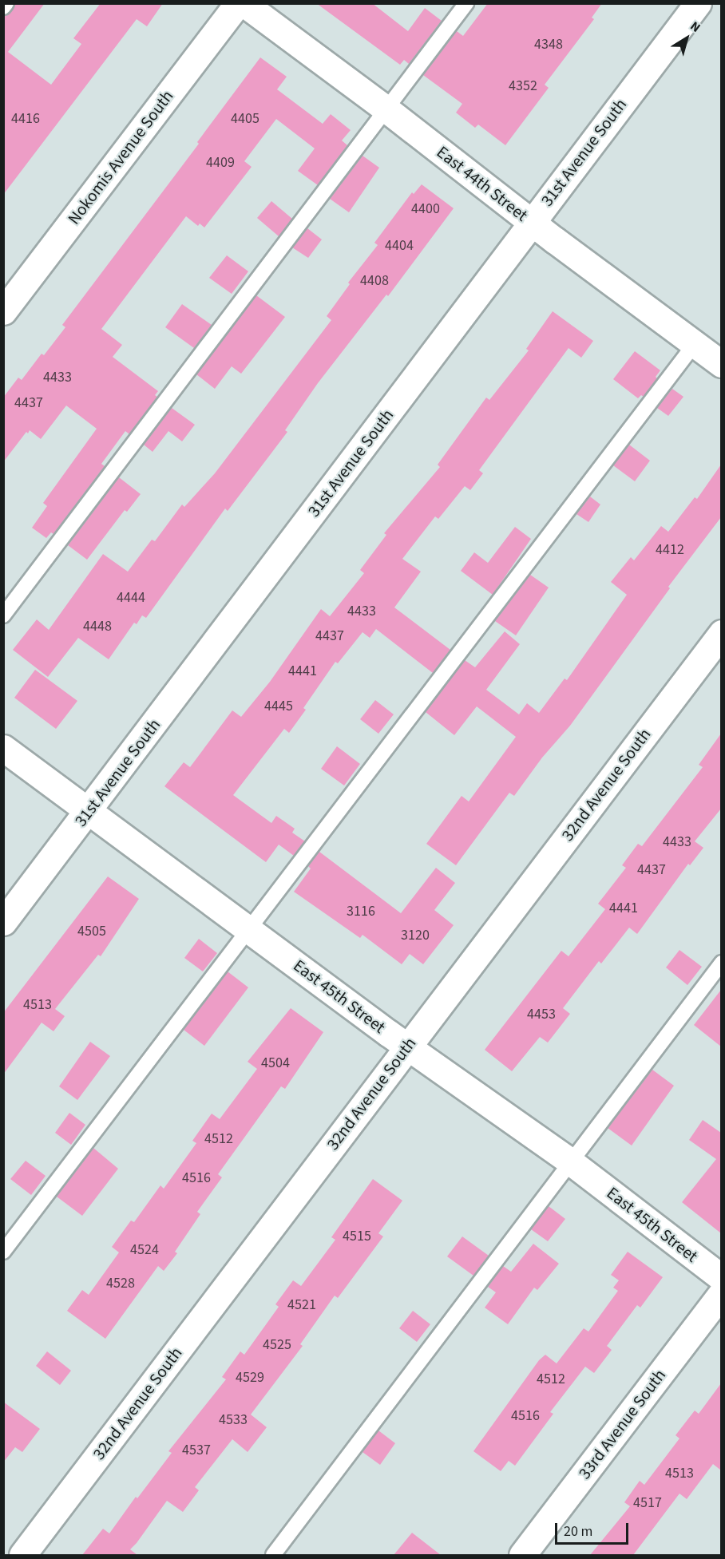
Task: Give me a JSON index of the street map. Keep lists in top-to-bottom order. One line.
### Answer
{"streets":{"street":["31st Avenue South","Nokomis Avenue South","East 44th Street","32nd Avenue South","East 45th Street","33rd Avenue South"]},"crossings":[["31st Avenue South","East 44th Street"],["31st Avenue South","East 45th Street"],["32nd Avenue South","East 45th Street"]],"house_numbers":["4348","4352","4416","4405","4409","4400","4404","4408","4433","4437","4412","4444","4433","4448","4437","4441","4445","4433","4437","4441","3116","4505","3120","4513","4453","4504","4512","4516","4515","4524","4528","4521","4525","4529","4512","4516","4533","4537","4513","4517"],"scale_bar":"20 m","north":"top right"}
